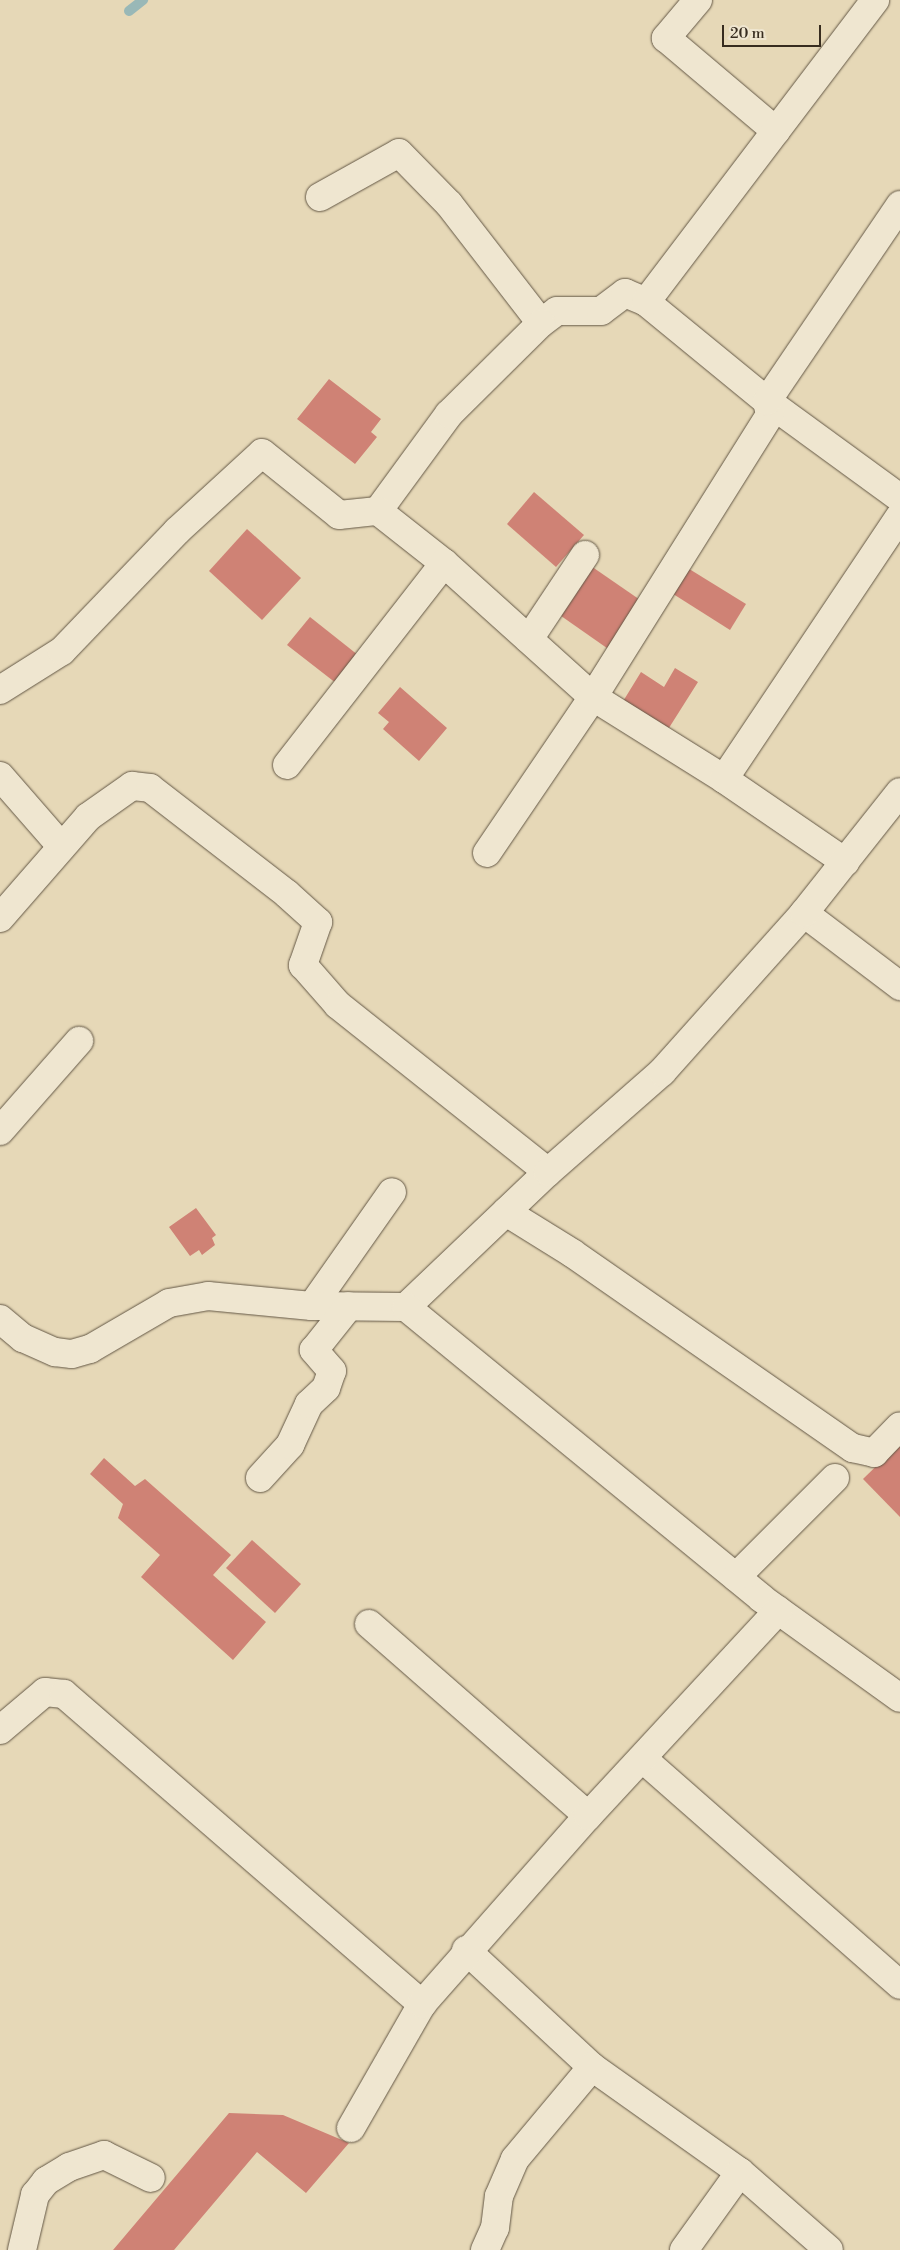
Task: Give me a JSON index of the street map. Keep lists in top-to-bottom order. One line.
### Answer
{"scale_bar":"20 m"}
